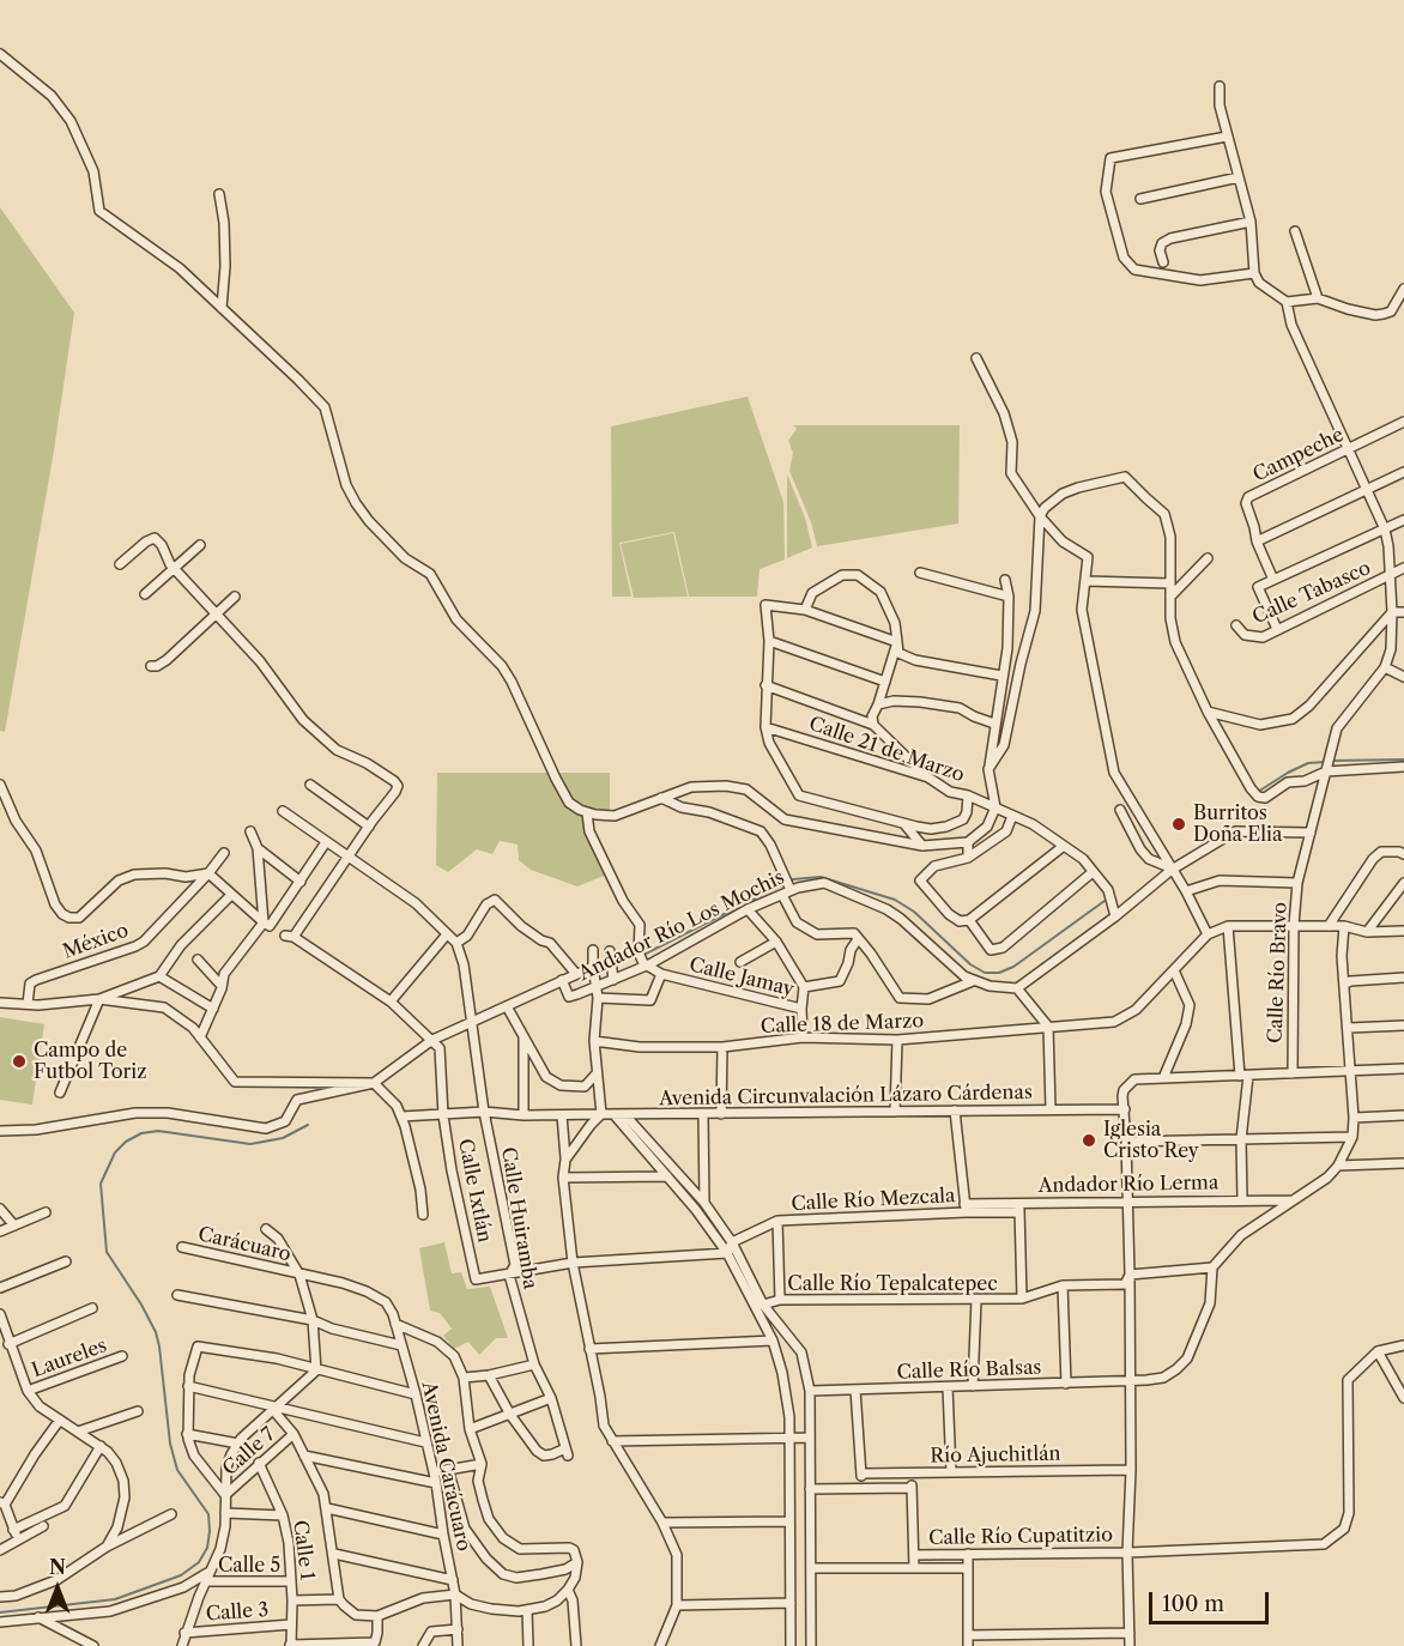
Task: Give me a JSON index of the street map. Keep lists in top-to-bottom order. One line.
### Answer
{"streets":{"street":["Campeche","Calle Tabasco","Calle 21 de Marzo","Andador Río Los Mochis","México","Calle Río Bravo","Calle Jamay","Calle 18 de Marzo","Avenida Circunvalación Lázaro Cárdenas","Andador Río Lerma","Calle Ixtlán","Calle Río Mezcala","Calle Huiramba","Carácuaro","Calle Río Tepalcatepec","Laureles","Calle Río Balsas","Calle 7","Río Ajuchitlán","Avenida Carácuaro","Calle Río Cupatitzio","Calle 1","Calle 5","Calle 3"]},"crossings":[["Andador Río Los Mochis","Calle Jamay"],["Calle Jamay","Calle 18 de Marzo"],["Avenida Circunvalación Lázaro Cárdenas","Calle Ixtlán"],["Avenida Circunvalación Lázaro Cárdenas","Calle Huiramba"],["Andador Río Lerma","Calle Río Mezcala"],["Calle Ixtlán","Calle Huiramba"],["Carácuaro","Avenida Carácuaro"],["Calle 7","Calle 1"],["Calle 1","Calle 5"],["Calle 1","Calle 3"]],"places":["Burritos Doña Elia","Campo de Futbol Toriz","Iglesia Cristo Rey"],"scale_bar":"100 m","north":"top"}
